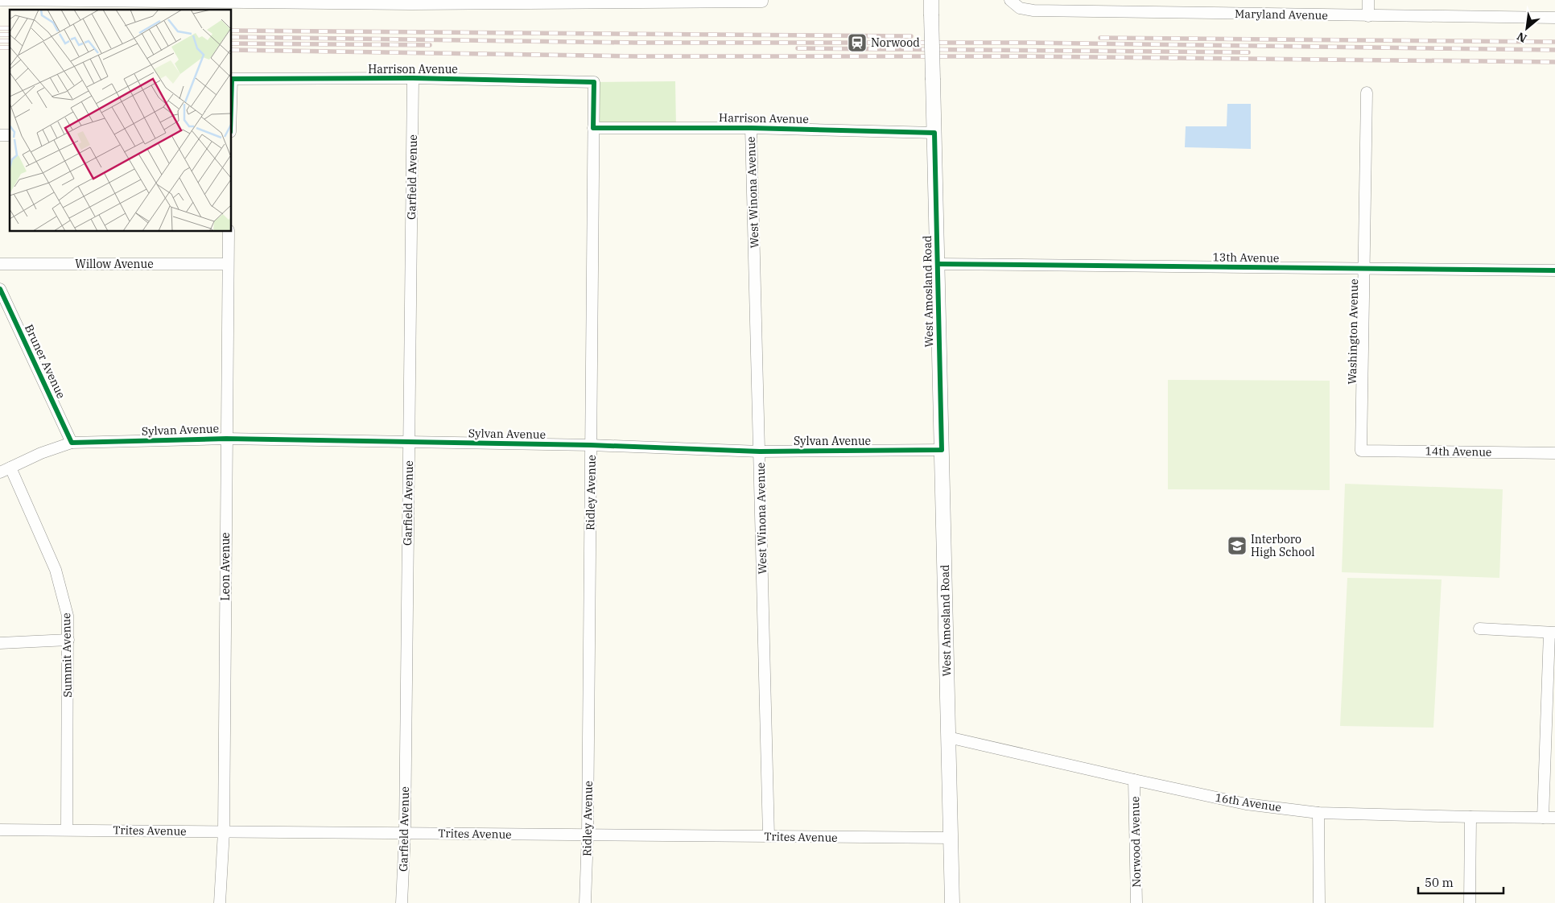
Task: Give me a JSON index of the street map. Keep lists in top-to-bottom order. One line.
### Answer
{"streets":{"street":["Maryland Avenue","Harrison Avenue","Garfield Avenue","West Winona Avenue","13th Avenue","Willow Avenue","West Amosland Road","Washington Avenue","Bruner Avenue","Sylvan Avenue","14th Avenue","Ridley Avenue","Leon Avenue","Summit Avenue","16th Avenue","Trites Avenue","Norwood Avenue"]},"crossings":[["Harrison Avenue","Garfield Avenue"],["Harrison Avenue","West Winona Avenue"],["Harrison Avenue","West Amosland Road"],["Harrison Avenue","Ridley Avenue"],["Garfield Avenue","Sylvan Avenue"],["Garfield Avenue","Trites Avenue"],["West Winona Avenue","Sylvan Avenue"],["West Winona Avenue","Trites Avenue"],["13th Avenue","West Amosland Road"],["13th Avenue","Washington Avenue"],["Willow Avenue","Leon Avenue"],["West Amosland Road","Sylvan Avenue"],["West Amosland Road","16th Avenue"],["West Amosland Road","Trites Avenue"],["Washington Avenue","14th Avenue"],["Bruner Avenue","Sylvan Avenue"],["Sylvan Avenue","Ridley Avenue"],["Sylvan Avenue","Leon Avenue"],["Sylvan Avenue","Summit Avenue"],["Ridley Avenue","Trites Avenue"],["Leon Avenue","Trites Avenue"],["Summit Avenue","Trites Avenue"],["16th Avenue","Norwood Avenue"]],"places":{"station":["Norwood"],"school or university":["Interboro High School"]},"scale_bar":"50 m","north":"bottom left"}
